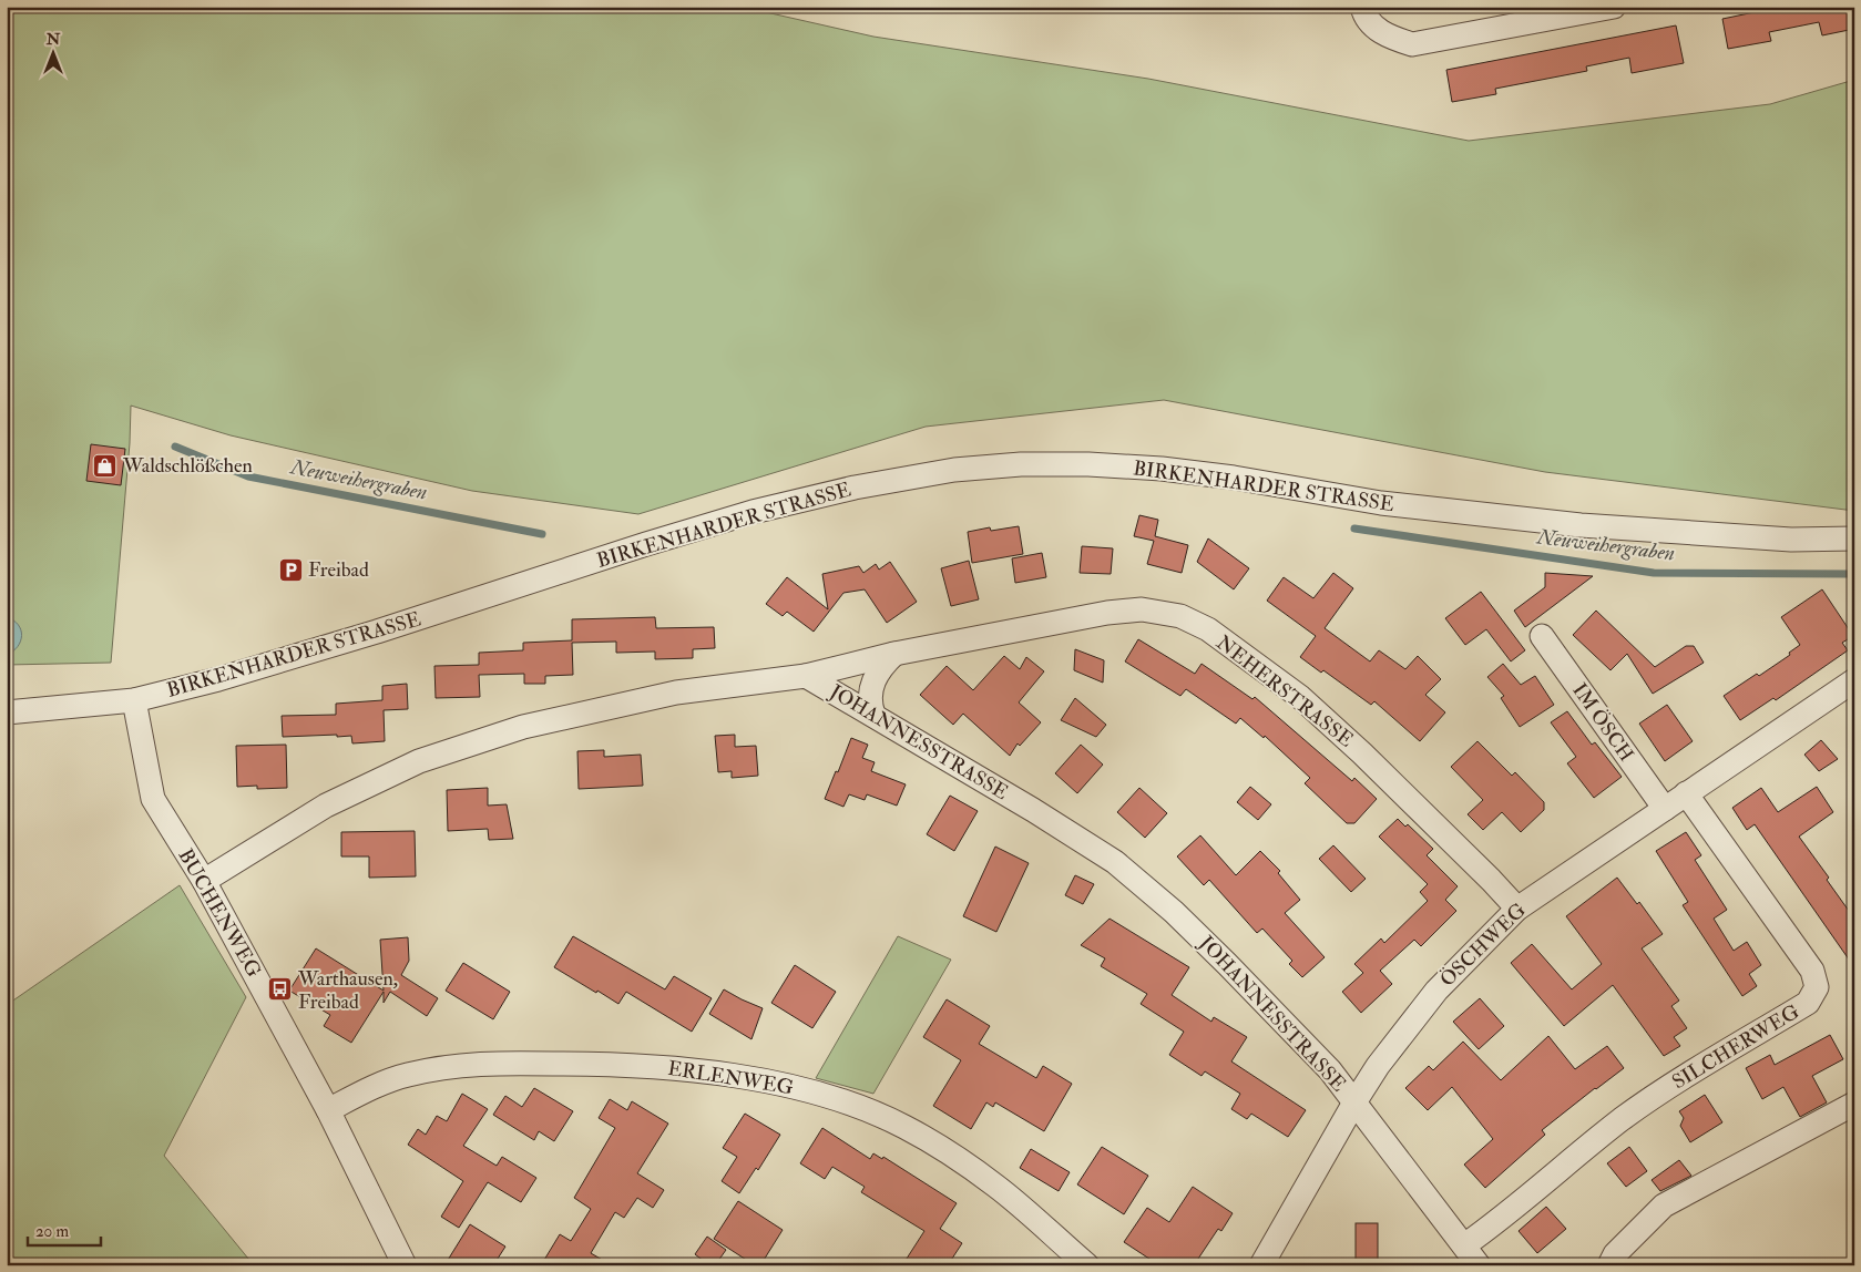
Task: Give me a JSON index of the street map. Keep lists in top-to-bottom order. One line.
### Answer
{"streets":{"street":["BIRKENHARDER STRASSE","NEHERSTRASSE","IM ÖSCH","JOHANNESSTRASSE","BUCHENWEG","ÖSCHWEG","SILCHERWEG","ERLENWEG"]},"crossings":[["BIRKENHARDER STRASSE","BUCHENWEG"],["NEHERSTRASSE","JOHANNESSTRASSE"],["NEHERSTRASSE","ÖSCHWEG"],["IM ÖSCH","ÖSCHWEG"],["JOHANNESSTRASSE","ÖSCHWEG"],["JOHANNESSTRASSE","SILCHERWEG"],["BUCHENWEG","ERLENWEG"],["ÖSCHWEG","SILCHERWEG"]],"water":["Neuweihergraben"],"places":{"shop":["Waldschlößchen"],"parking":["Freibad"],"bus stop":["Warthausen, Freibad"]},"scale_bar":"20 m","north":"top"}
